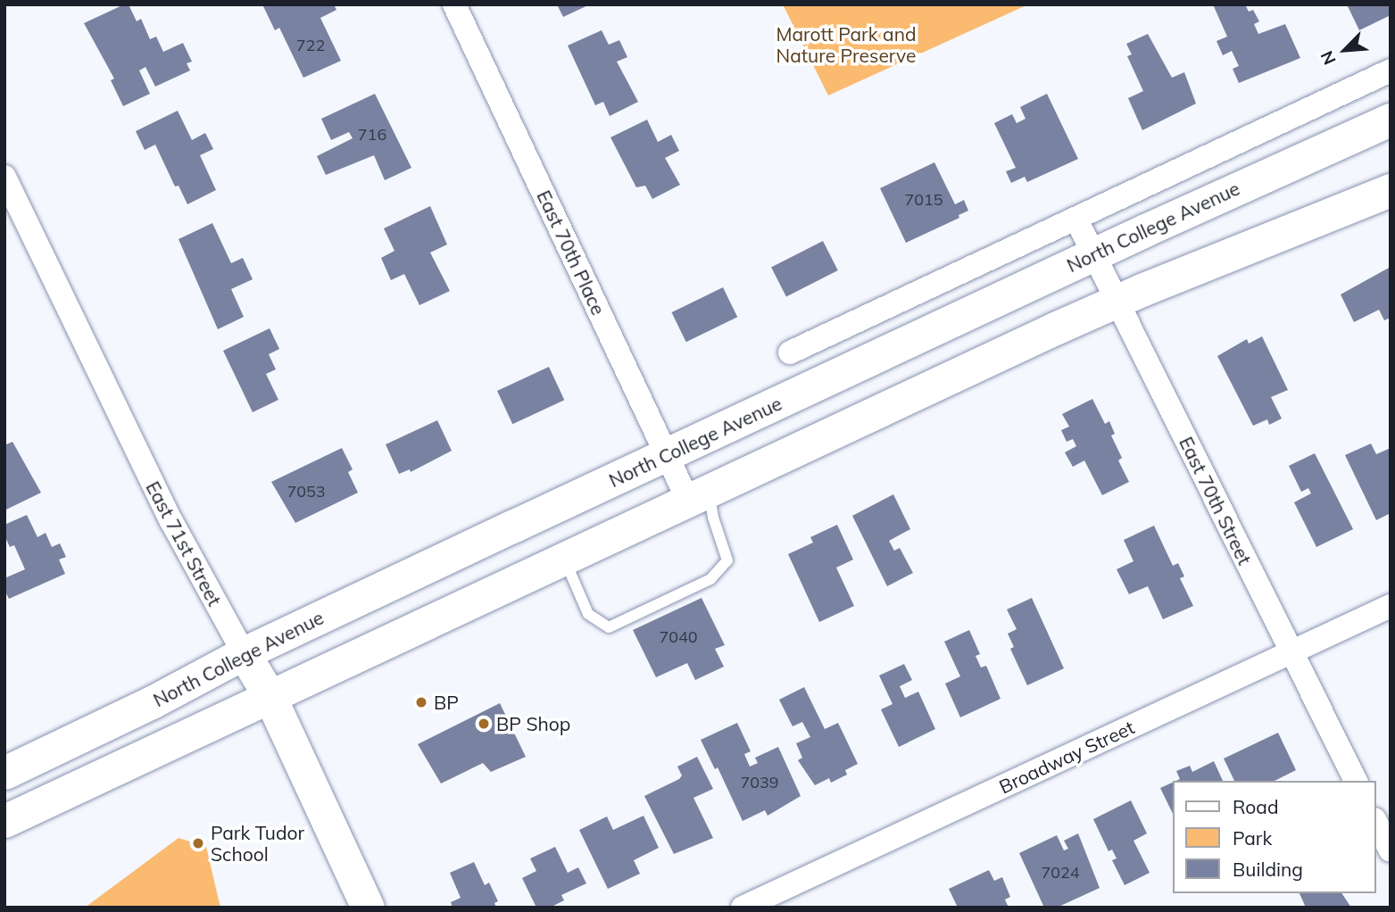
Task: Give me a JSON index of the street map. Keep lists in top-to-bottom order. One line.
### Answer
{"streets":{"main road":["North College Avenue","East 71st Street"],"street":["East 70th Place","East 70th Street","Broadway Street"]},"crossings":[["North College Avenue","East 70th Place"],["North College Avenue","East 70th Street"],["North College Avenue","East 71st Street"],["East 70th Street","Broadway Street"]],"parks":["Marott Park and Nature Preserve"],"places":["BP","BP Shop","Park Tudor School"],"house_numbers":["722","716","7015","7053","7040","7039","7024"],"legend":["Road","Park","Building"],"north":"bottom left"}
